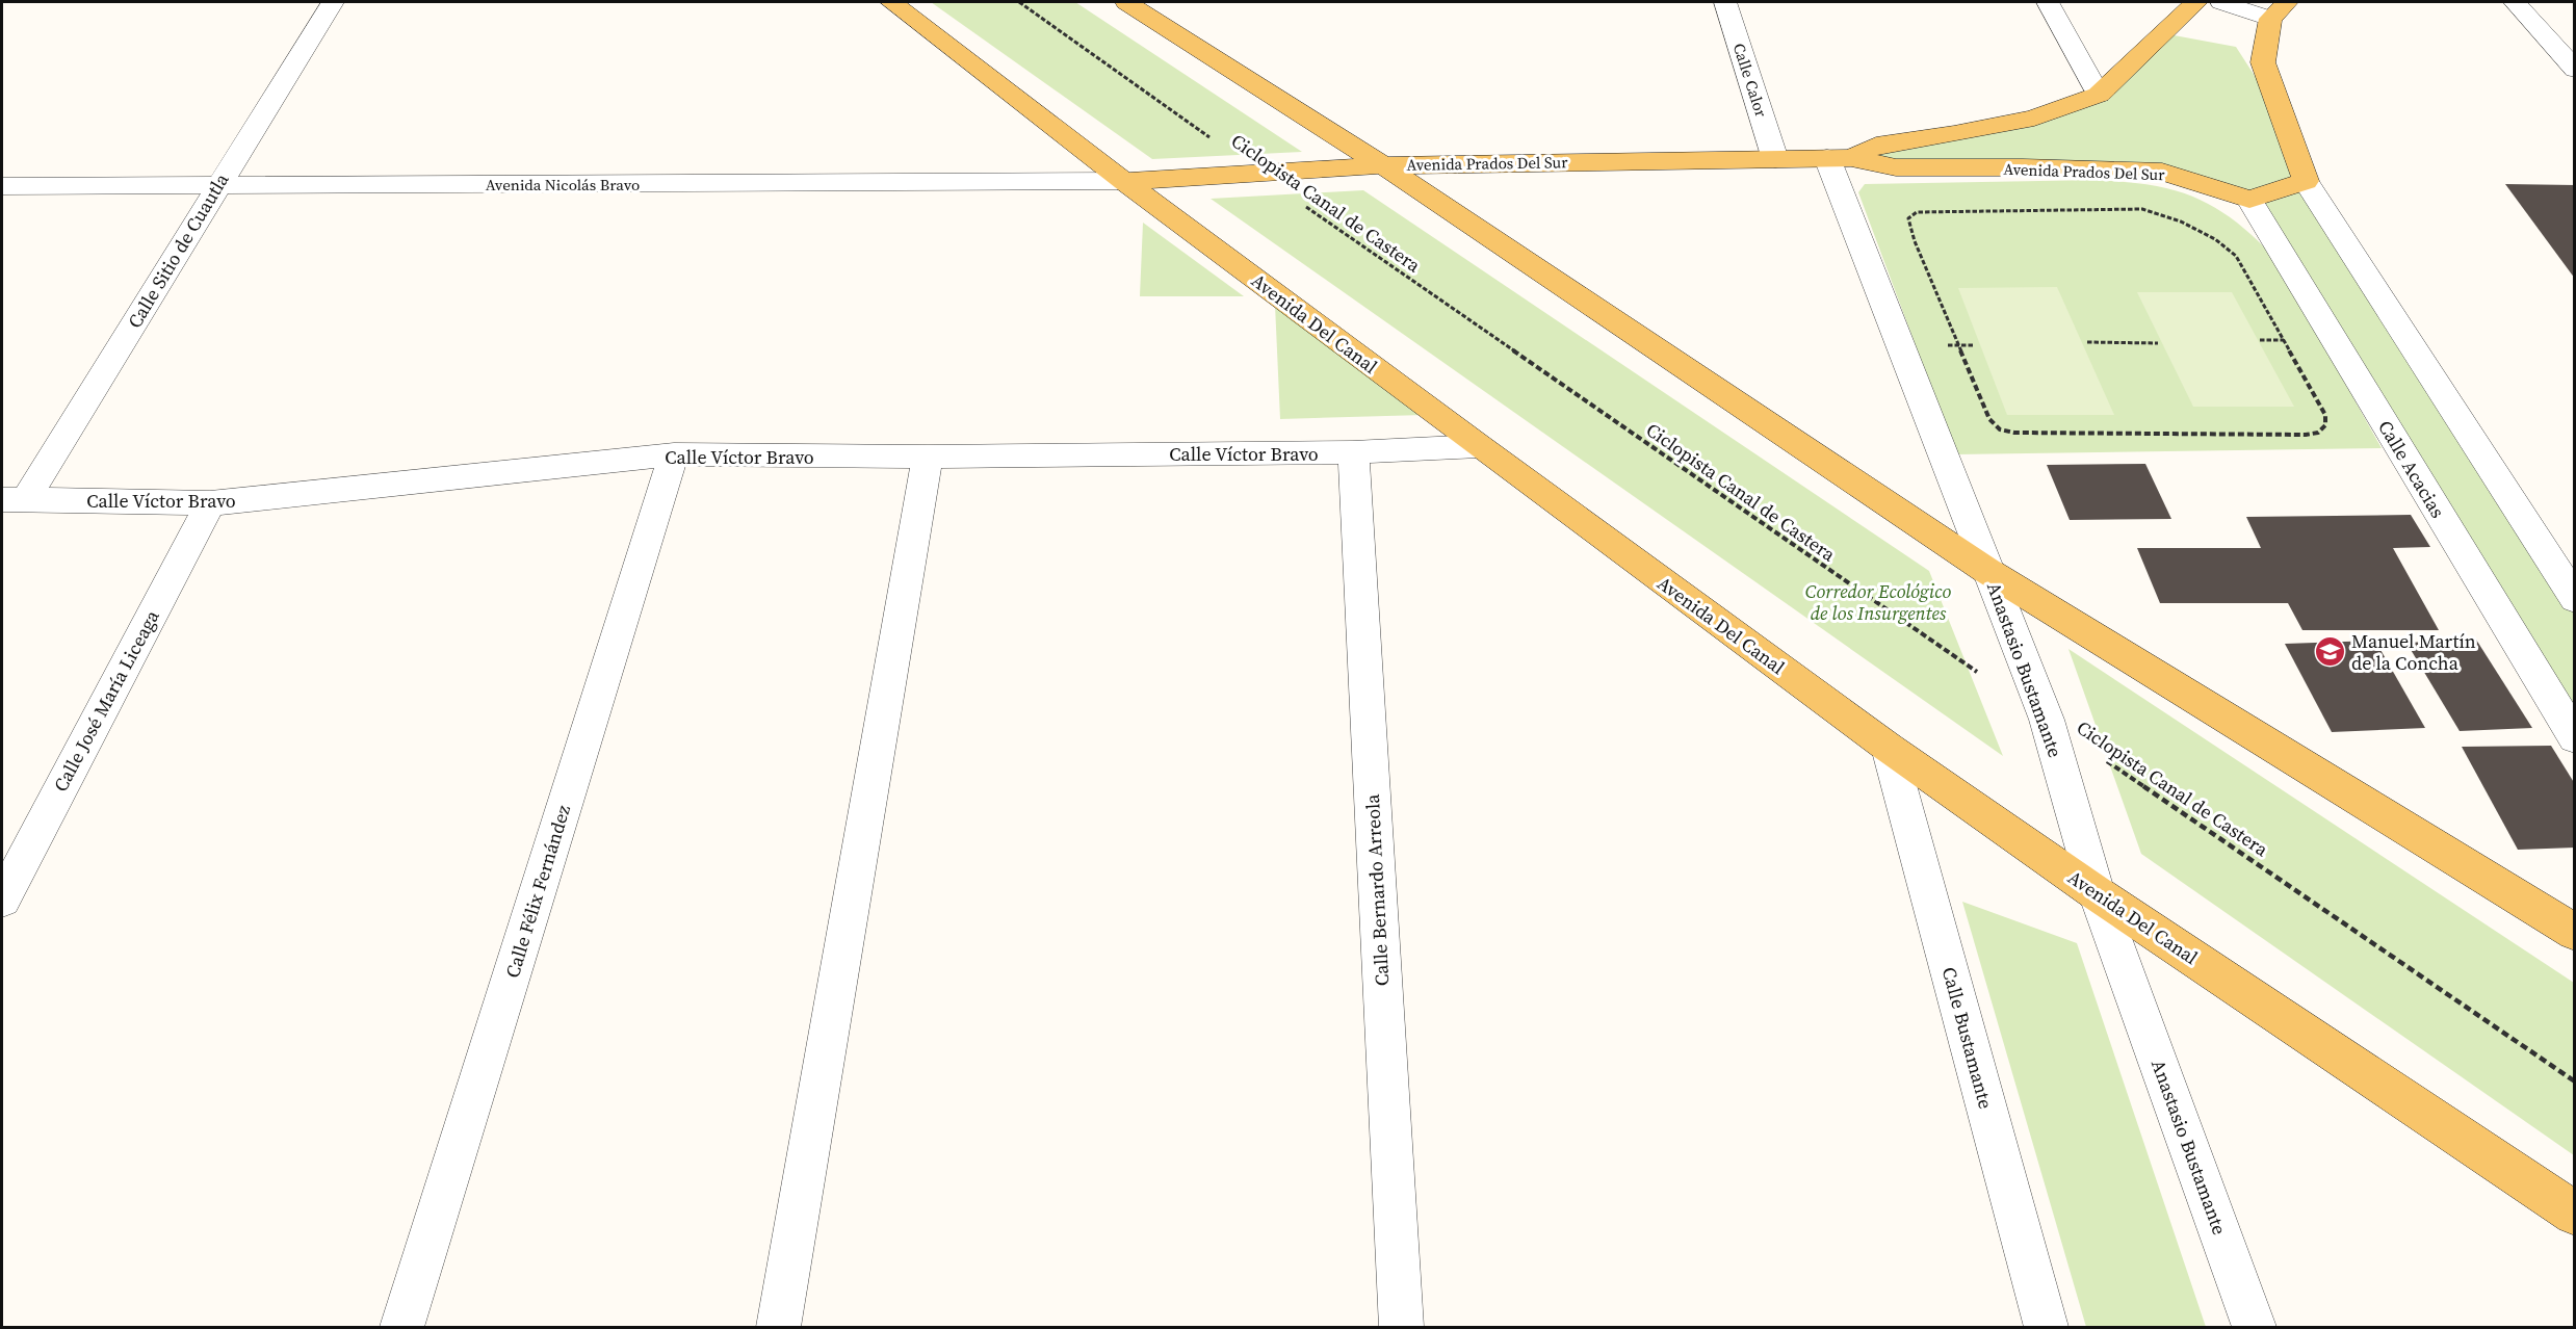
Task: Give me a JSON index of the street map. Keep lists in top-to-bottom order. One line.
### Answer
{"streets":{"main road":["Avenida Prados Del Sur","Avenida Del Canal"],"street":["Calle Calor","Avenida Nicolás Bravo","Calle Sitio de Cuautla","Calle Víctor Bravo","Calle Acacias","Anastasio Bustamante","Calle José María Liceaga","Calle Bernardo Arreola","Calle Félix Fernández","Calle Bustamante"],"path":["Ciclopista Canal de Castera"]},"crossings":[["Calle Calor","Avenida Prados Del Sur"],["Avenida Prados Del Sur","Avenida Nicolás Bravo"],["Avenida Prados Del Sur","Ciclopista Canal de Castera"],["Avenida Prados Del Sur","Avenida Del Canal"],["Avenida Prados Del Sur","Calle Acacias"],["Avenida Prados Del Sur","Anastasio Bustamante"],["Avenida Nicolás Bravo","Calle Sitio de Cuautla"],["Avenida Nicolás Bravo","Avenida Del Canal"],["Ciclopista Canal de Castera","Anastasio Bustamante"],["Calle Sitio de Cuautla","Calle Víctor Bravo"],["Avenida Del Canal","Calle Víctor Bravo"],["Avenida Del Canal","Anastasio Bustamante"],["Avenida Del Canal","Calle Bustamante"],["Calle Víctor Bravo","Calle José María Liceaga"],["Calle Víctor Bravo","Calle Bernardo Arreola"],["Calle Víctor Bravo","Calle Félix Fernández"]],"parks":["Corredor Ecológico de los Insurgentes"],"places":{"school or university":["Manuel Martín de la Concha"]}}
